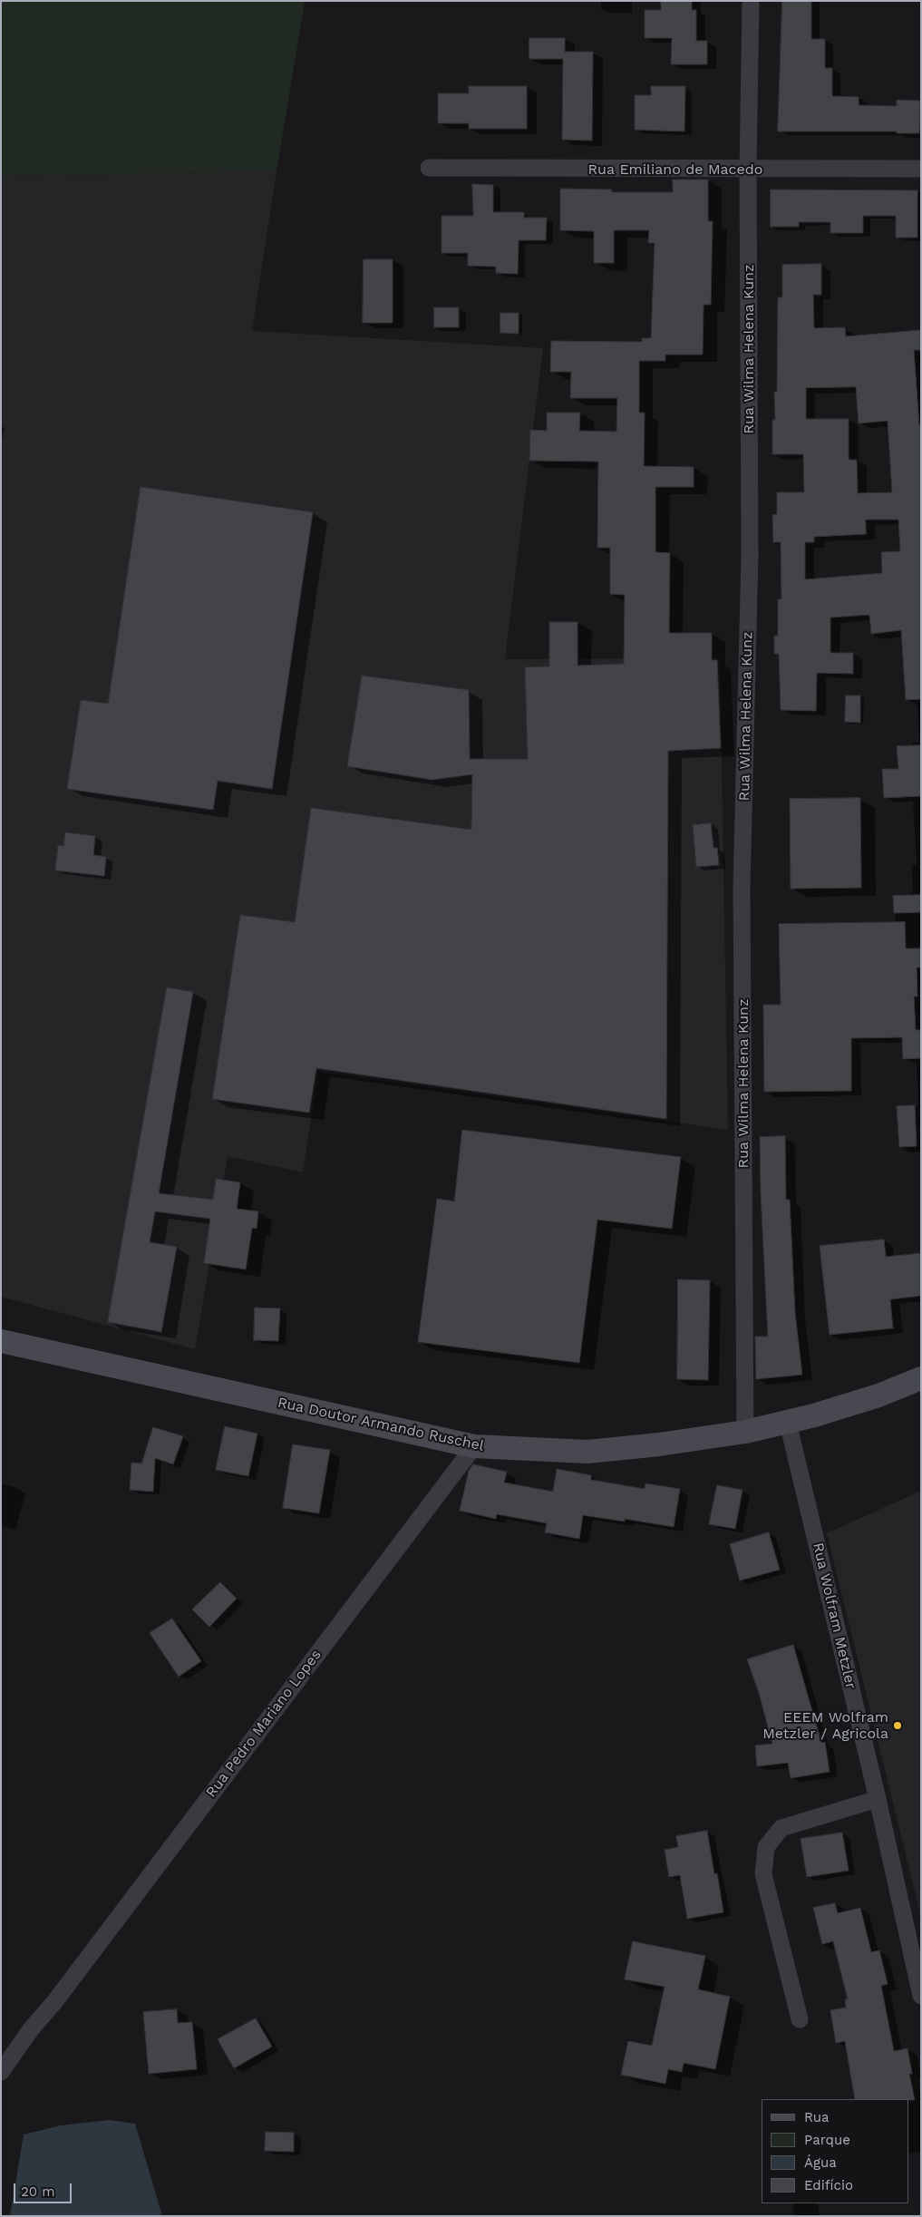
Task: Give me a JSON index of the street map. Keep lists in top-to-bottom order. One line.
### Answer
{"streets":{"main road":["Rua Doutor Armando Ruschel"],"street":["Rua Emiliano de Macedo","Rua Wilma Helena Kunz","Rua Wolfram Metzler","Rua Pedro Mariano Lopes"]},"crossings":[["Rua Emiliano de Macedo","Rua Wilma Helena Kunz"],["Rua Wilma Helena Kunz","Rua Doutor Armando Ruschel"],["Rua Doutor Armando Ruschel","Rua Wolfram Metzler"],["Rua Doutor Armando Ruschel","Rua Pedro Mariano Lopes"]],"places":["EEEM Wolfram Metzler / Agricola"],"legend":["Rua","Parque","Água","Edifício"],"scale_bar":"20 m"}
